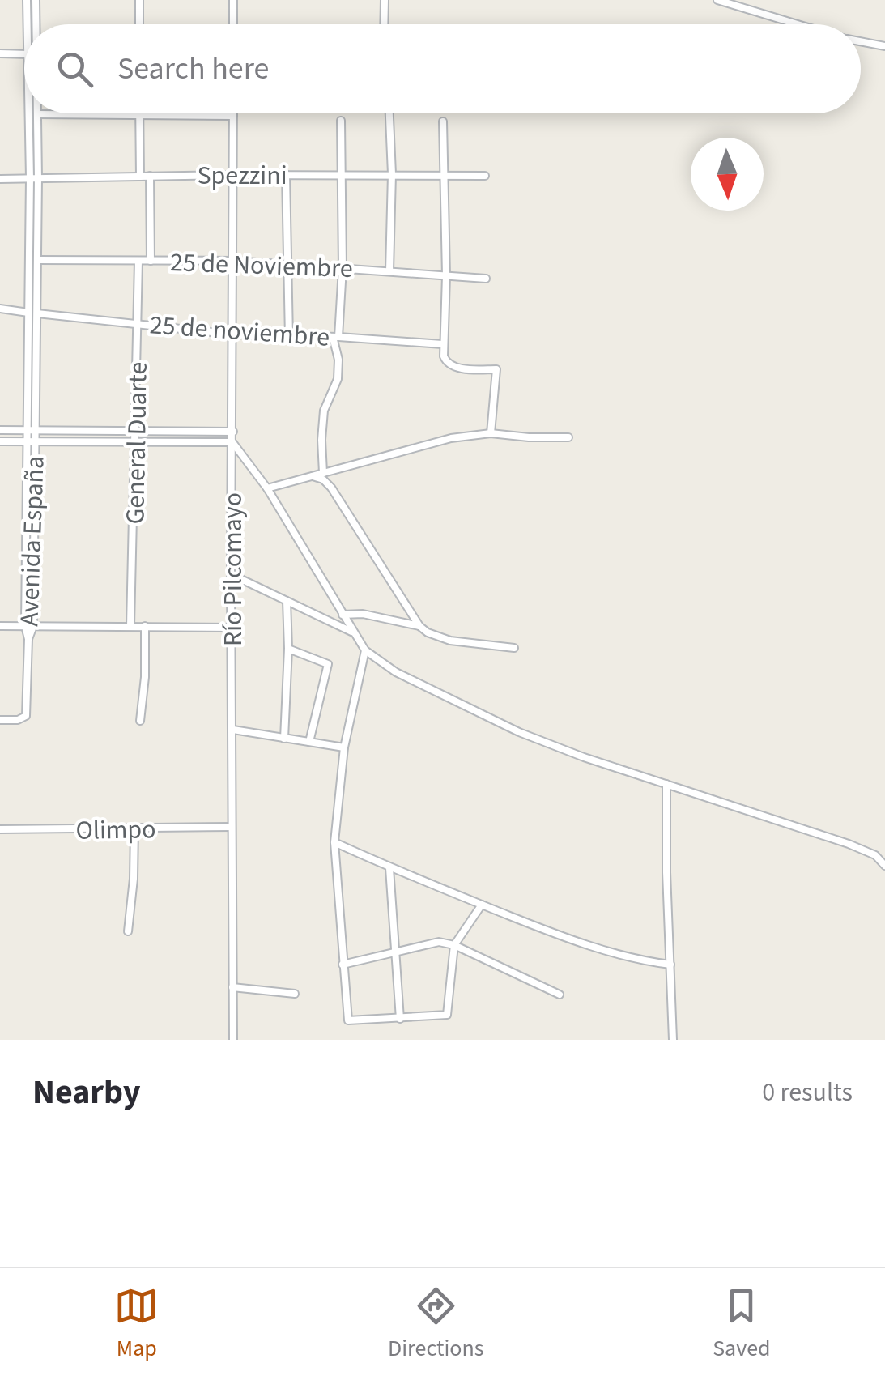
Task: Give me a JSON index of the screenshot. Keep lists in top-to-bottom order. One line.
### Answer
{"streets":{"street":["Spezzini","25 de Noviembre","25 de noviembre","General Duarte","Avenida España","Río Pilcomayo","Olimpo"]},"crossings":[["Spezzini","Avenida España"],["Spezzini","Río Pilcomayo"],["25 de Noviembre","General Duarte"],["25 de Noviembre","Avenida España"],["25 de Noviembre","Río Pilcomayo"],["25 de noviembre","General Duarte"],["25 de noviembre","Avenida España"],["25 de noviembre","Río Pilcomayo"],["Río Pilcomayo","Olimpo"]],"north":"bottom","page":{"search":"Search here","heading":["Nearby","0 results"],"nav":["Map","Directions","Saved"]}}
